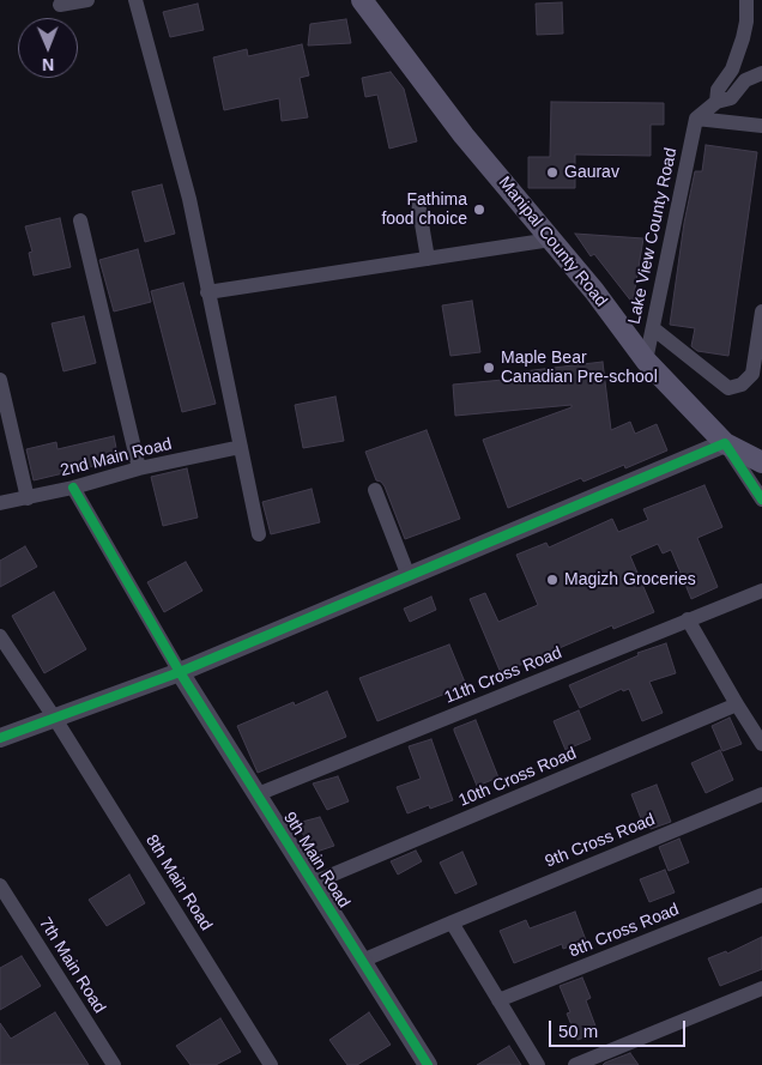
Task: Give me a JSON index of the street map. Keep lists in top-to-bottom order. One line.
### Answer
{"streets":{"main road":["Manipal County Road"],"street":["Lake View County Road","2nd Main Road","11th Cross Road","10th Cross Road","9th Cross Road","9th Main Road","8th Main Road","8th Cross Road","7th Main Road"]},"crossings":[["Lake View County Road","Manipal County Road"],["11th Cross Road","9th Main Road"],["10th Cross Road","9th Main Road"],["9th Cross Road","9th Main Road"]],"places":["Gaurav","Fathima food choice","Maple Bear Canadian Pre-school","Magizh Groceries"],"scale_bar":"50 m","north":"bottom"}
